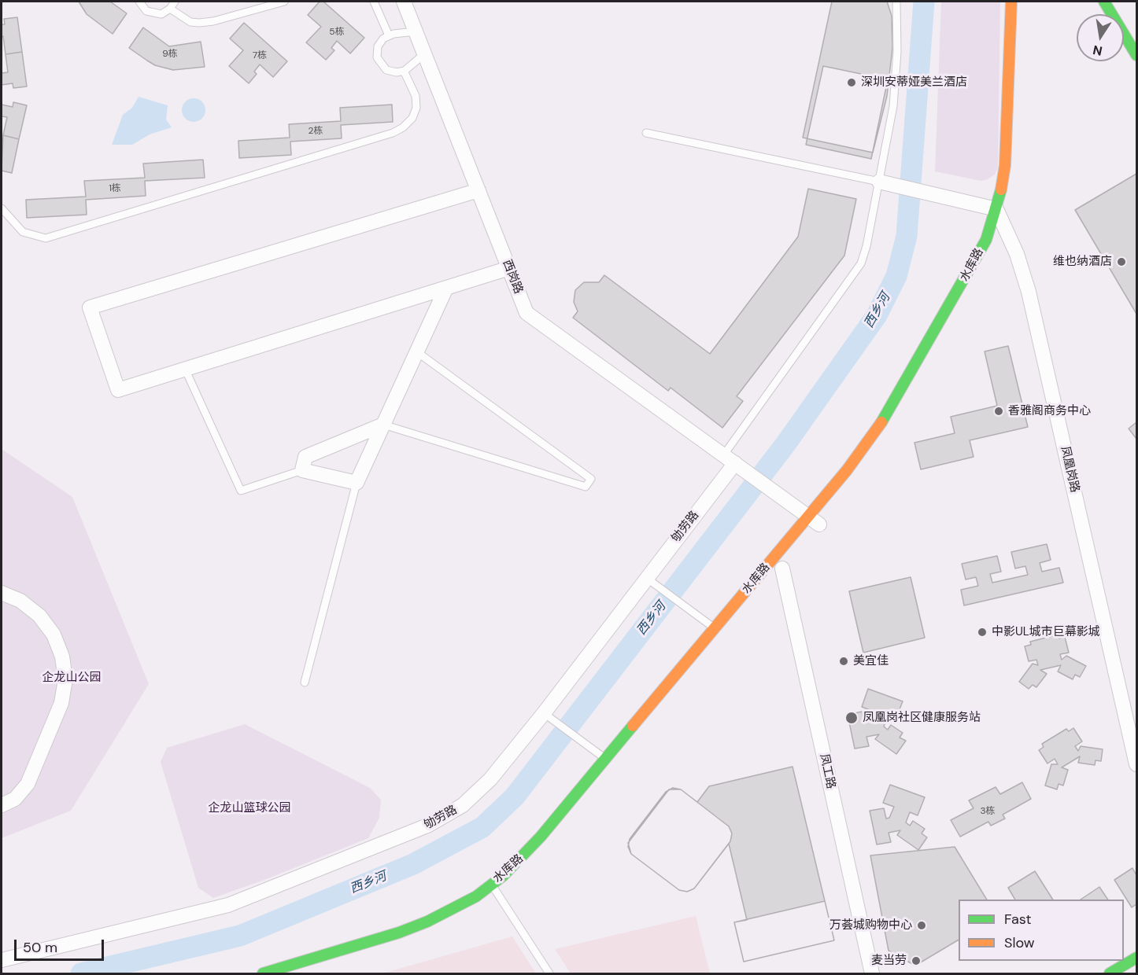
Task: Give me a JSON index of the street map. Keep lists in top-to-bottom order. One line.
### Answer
{"streets":{"main road":["水库路"],"street":["西岗路","凤凰岗路","劬劳路","凤工路"]},"crossings":[["水库路","西岗路"],["水库路","凤凰岗路"],["水库路","凤工路"],["西岗路","劬劳路"]],"water":["西乡河"],"parks":["企龙山公园","企龙山篮球公园"],"places":["深圳安蒂娅美兰酒店","维也纳酒店","香雅阁商务中心","中影UL城市巨幕影城","美宜佳","凤凰岗社区健康服务站","万荟城购物中心","麦当劳"],"house_numbers":["5栋","9栋","7栋","2栋","1栋","3栋"],"legend":["Fast","Slow"],"scale_bar":"50 m","north":"bottom"}
